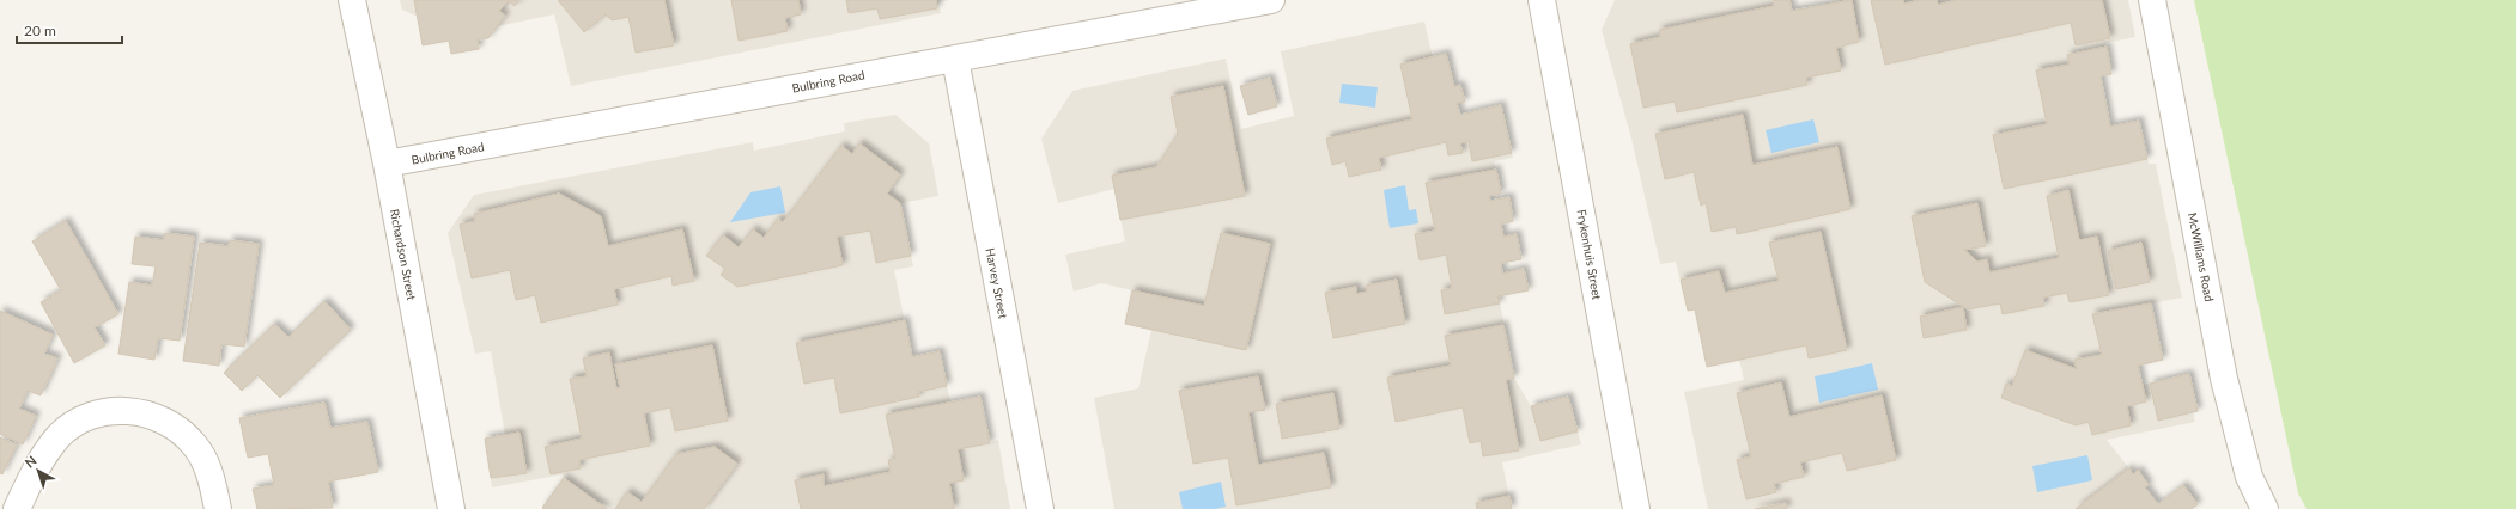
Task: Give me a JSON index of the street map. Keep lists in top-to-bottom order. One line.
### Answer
{"streets":{"street":["Bulbring Road","Richardson Street","Frykenhuis Street","McWilliams Road","Harvey Street"]},"crossings":[["Bulbring Road","Richardson Street"],["Bulbring Road","Harvey Street"]],"scale_bar":"20 m","north":"top left"}
